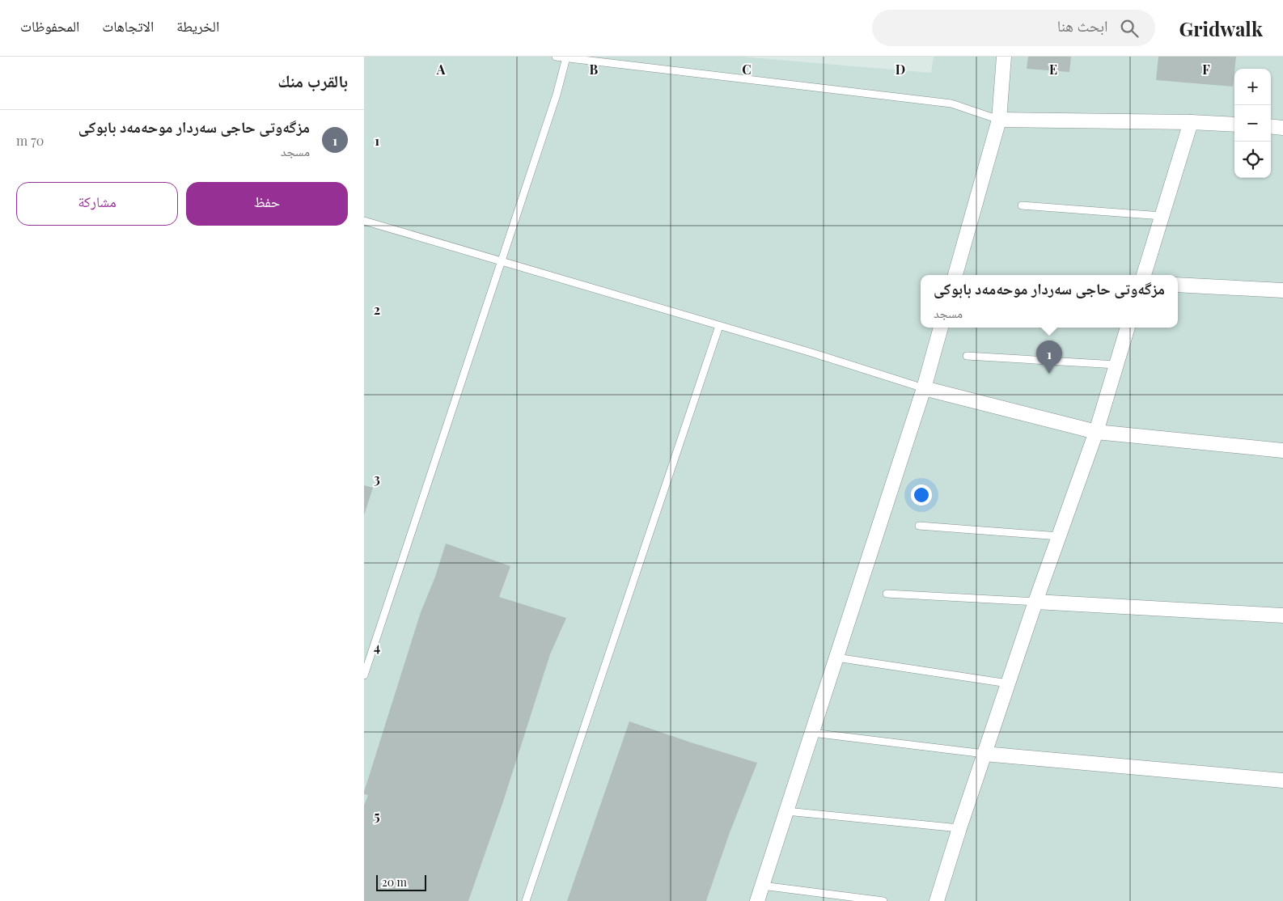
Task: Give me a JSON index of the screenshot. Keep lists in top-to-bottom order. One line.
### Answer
{"scale_bar":"20 m","page":{"header":"Gridwalk","search":"ابحث هنا","nav":["الخريطة","الاتجاهات","المحفوظات"],"heading":"بالقرب منك","map_buttons":["+","−"],"list":[{"mark":"1","name":"مزگەوتی حاجی سەردار موحەمەد بابوکی","note":"مسجد","value":"70 m"}],"buttons":["حفظ","مشاركة"],"popup":["مزگەوتی حاجی سەردار موحەمەد بابوکی","مسجد"],"pins":"1","scale":"20 m"},"grid":{"columns":["A","B","C","D","E","F"],"rows":["1","2","3","4","5"]}}
